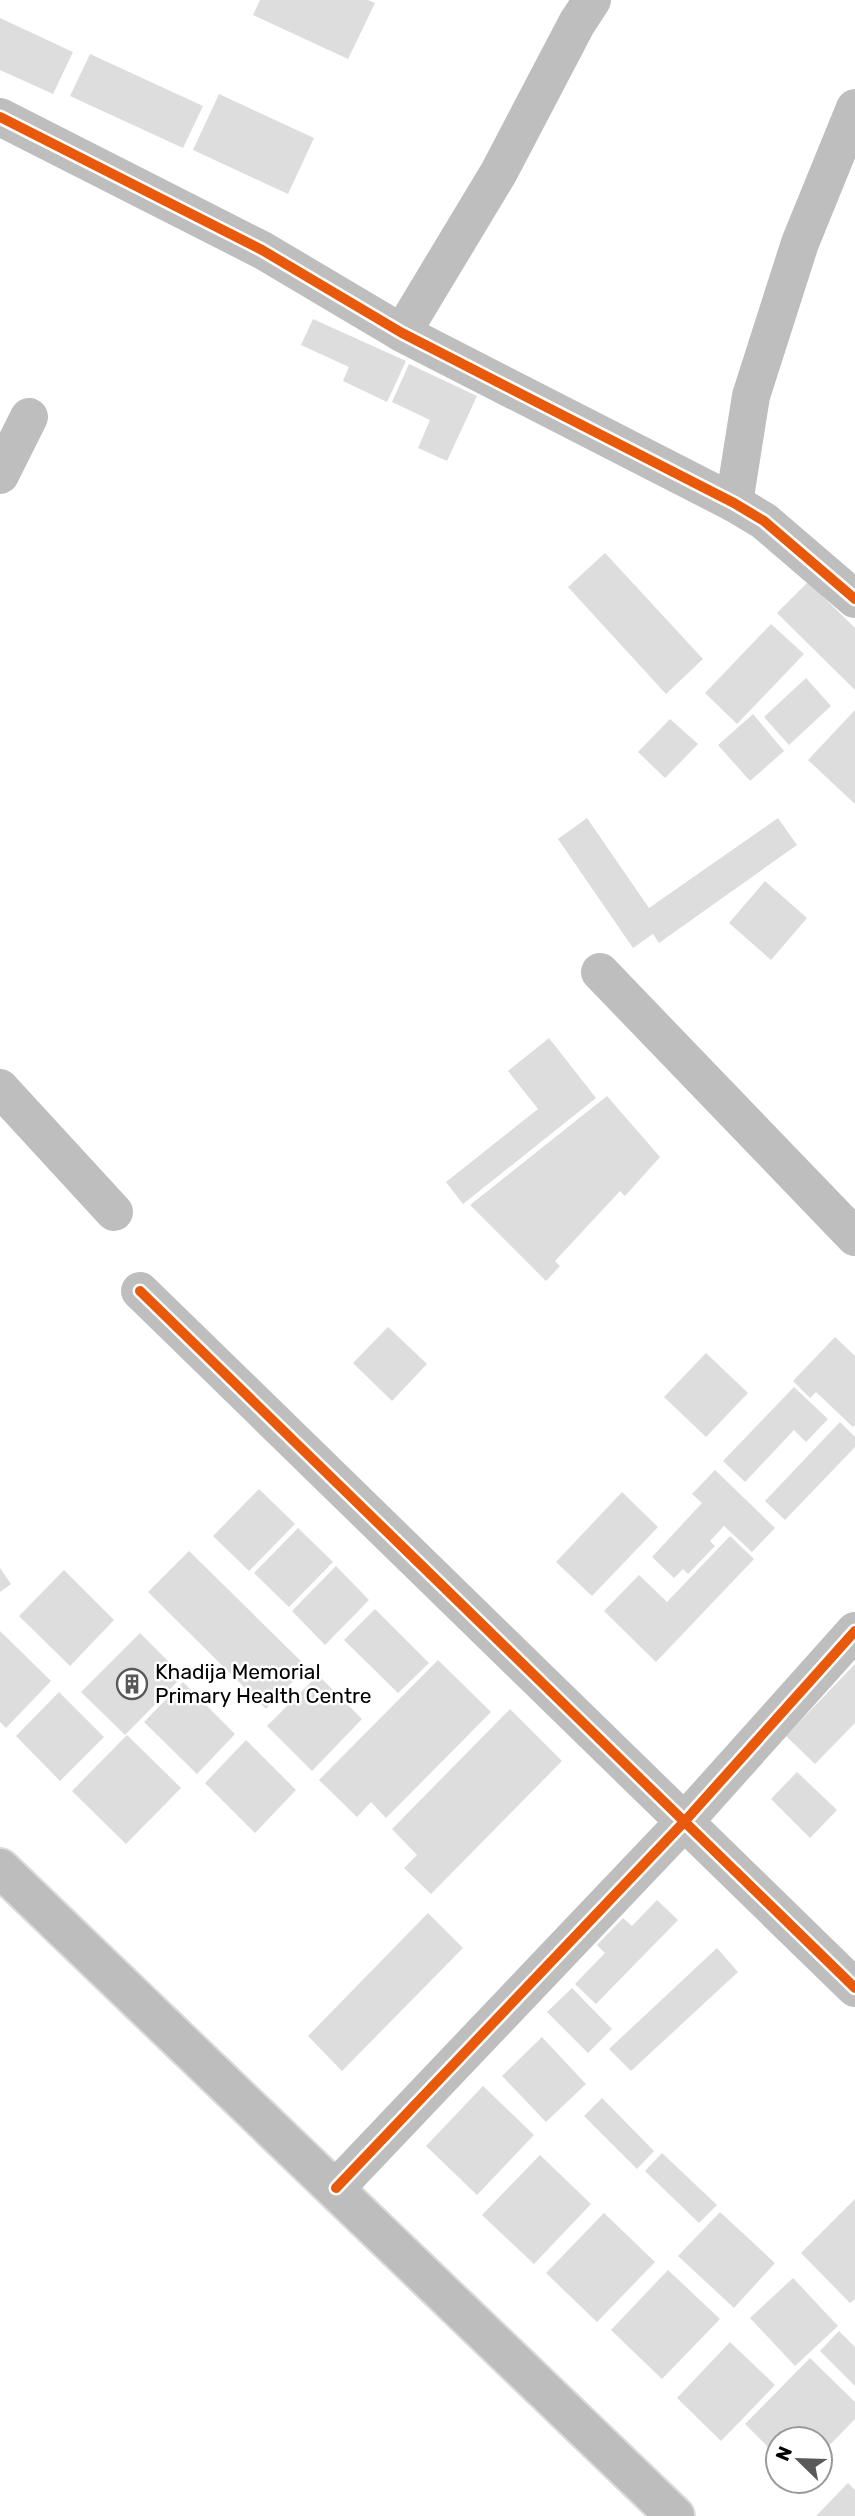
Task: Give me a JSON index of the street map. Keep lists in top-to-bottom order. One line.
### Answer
{"places":{"building":["Khadija Memorial Primary Health Centre"]},"north":"top left"}
